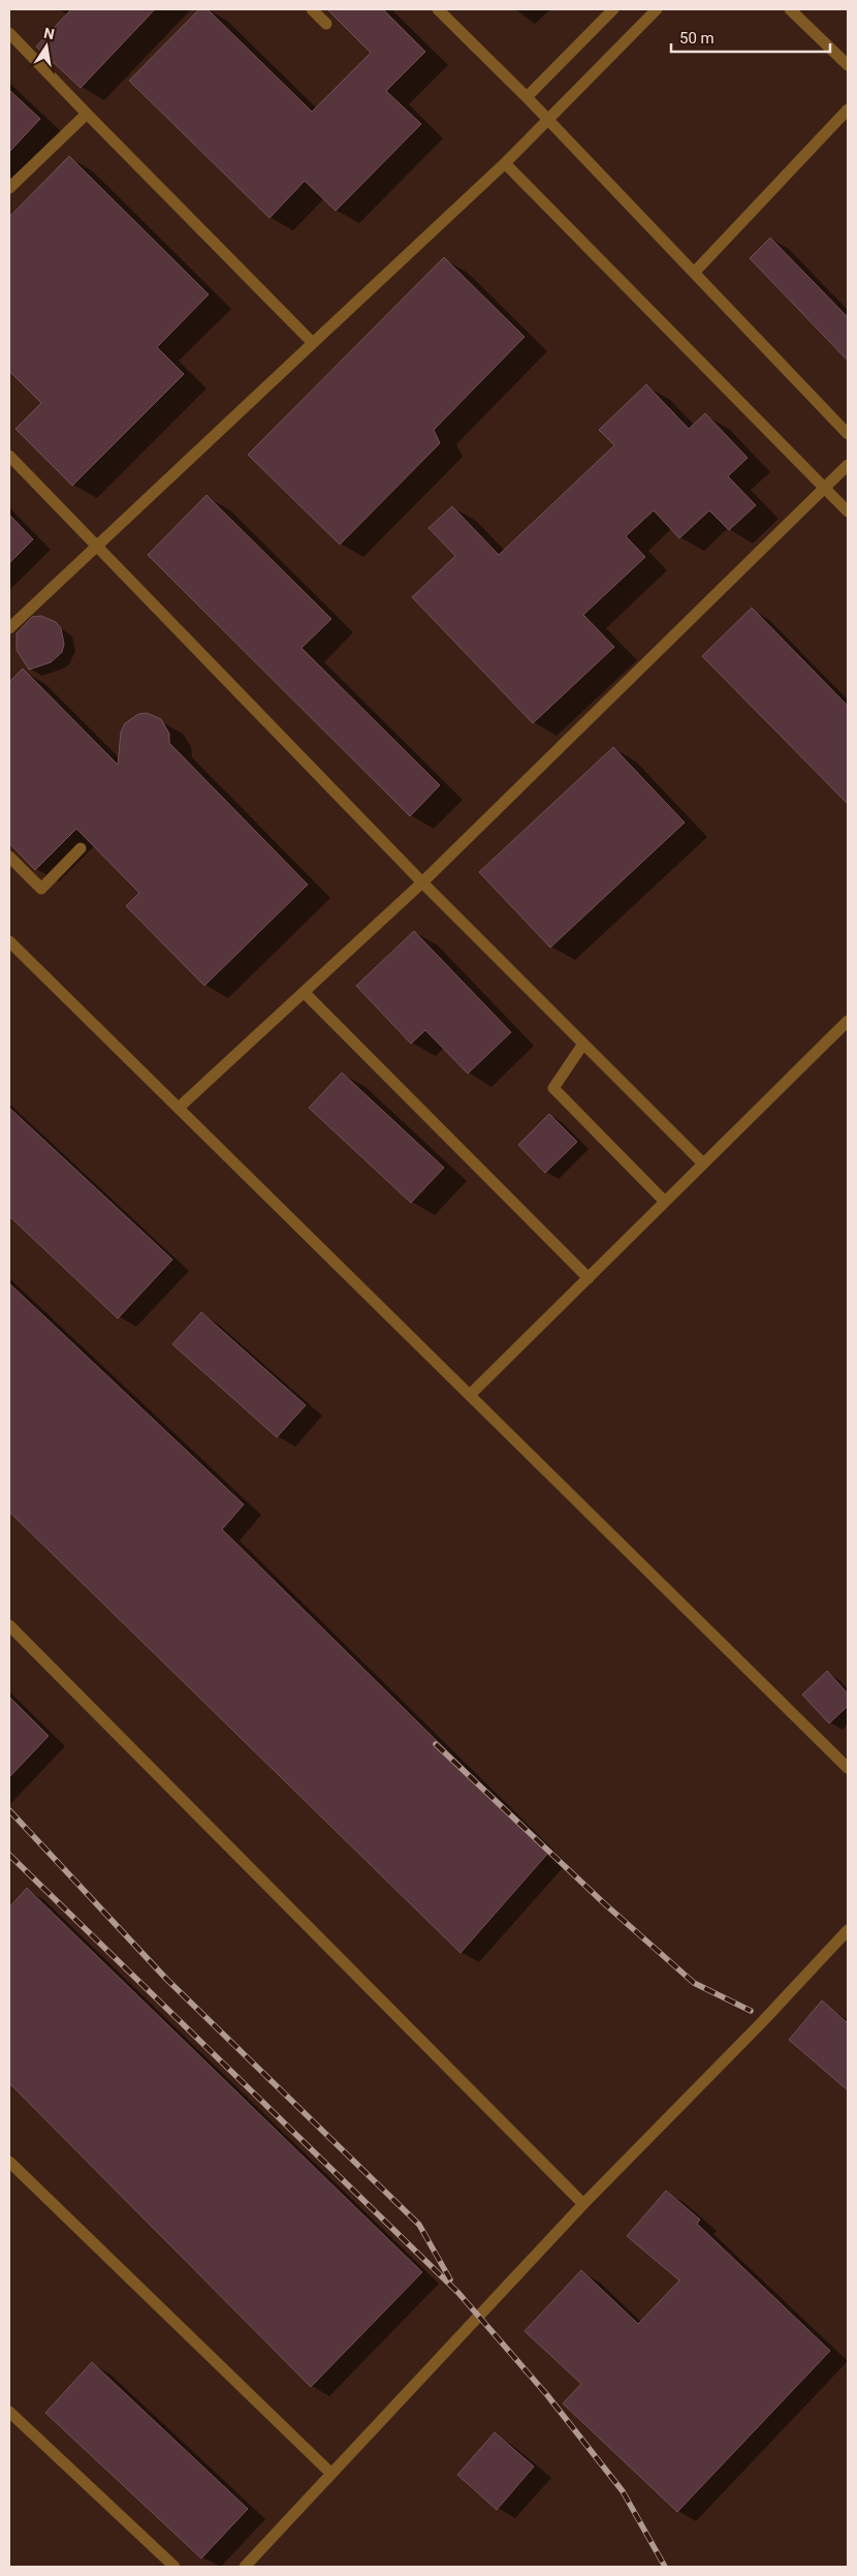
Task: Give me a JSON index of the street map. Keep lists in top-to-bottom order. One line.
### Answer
{"scale_bar":"50 m","north":"top"}
